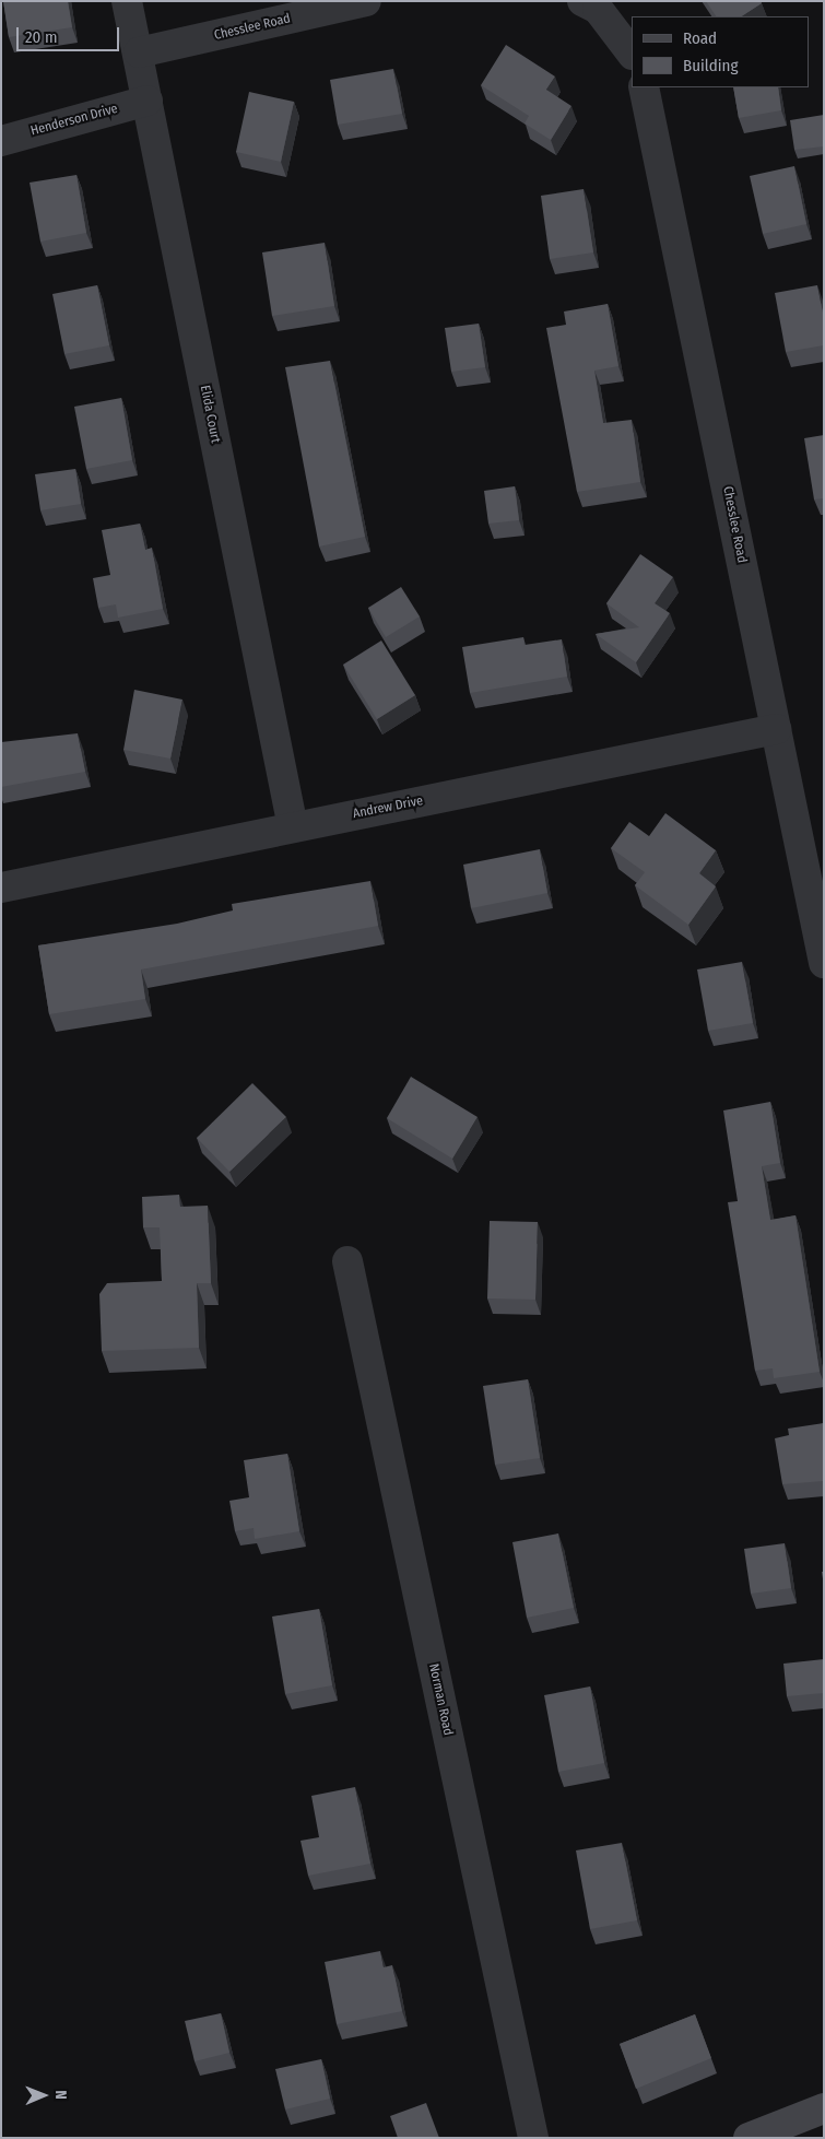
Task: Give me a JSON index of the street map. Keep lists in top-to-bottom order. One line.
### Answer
{"streets":{"street":["Chesslee Road","Henderson Drive","Elida Court","Andrew Drive","Norman Road"]},"crossings":[["Chesslee Road","Elida Court"],["Chesslee Road","Andrew Drive"],["Henderson Drive","Elida Court"],["Elida Court","Andrew Drive"]],"legend":["Road","Building"],"scale_bar":"20 m","north":"right"}
